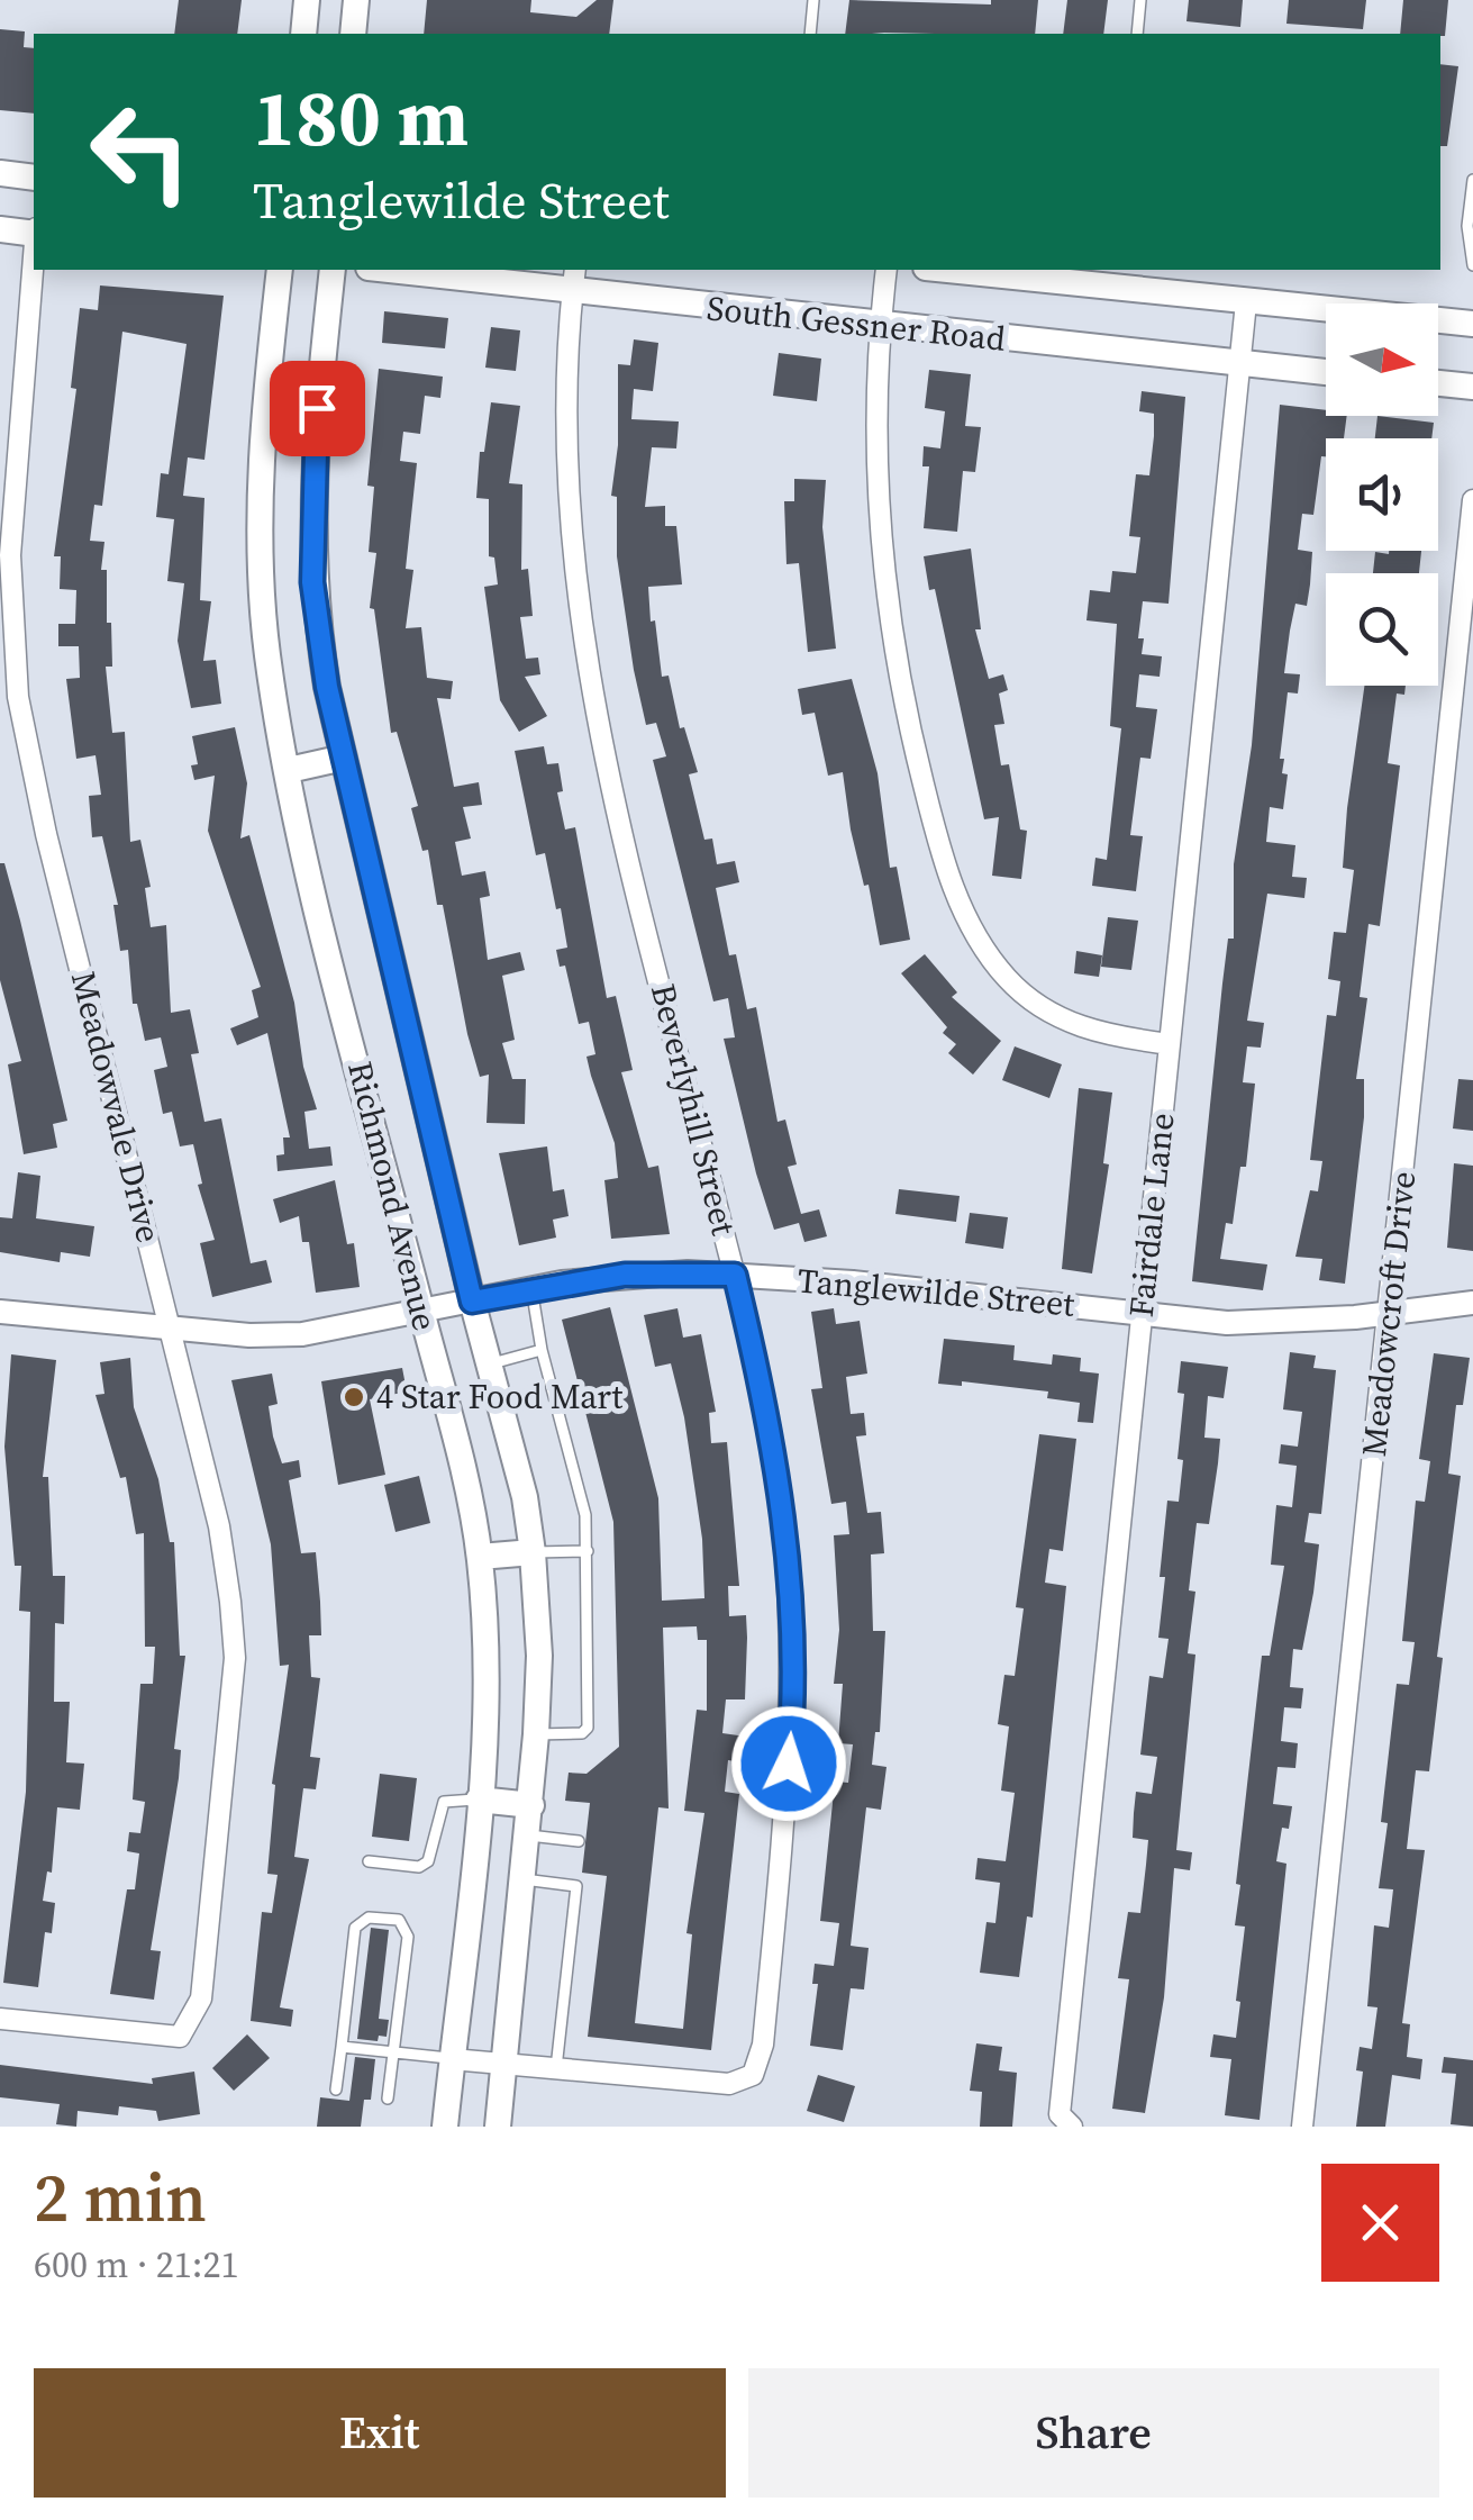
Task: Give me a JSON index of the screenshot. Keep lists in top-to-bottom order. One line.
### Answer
{"streets":{"main road":["South Gessner Road","Richmond Avenue"],"street":["Meadowvale Drive","Beverlyhill Street","Fairdale Lane","Tanglewilde Street","Meadowcroft Drive"]},"crossings":[["South Gessner Road","Beverlyhill Street"],["South Gessner Road","Fairdale Lane"],["Meadowvale Drive","Tanglewilde Street"],["Beverlyhill Street","Tanglewilde Street"],["Richmond Avenue","Tanglewilde Street"],["Fairdale Lane","Tanglewilde Street"],["Tanglewilde Street","Meadowcroft Drive"]],"places":["4 Star Food Mart"],"north":"right","page":{"turn":["180 m","Tanglewilde Street"],"heading":["2 min","600 m · 21:21"],"buttons":["Exit","Share"]}}
